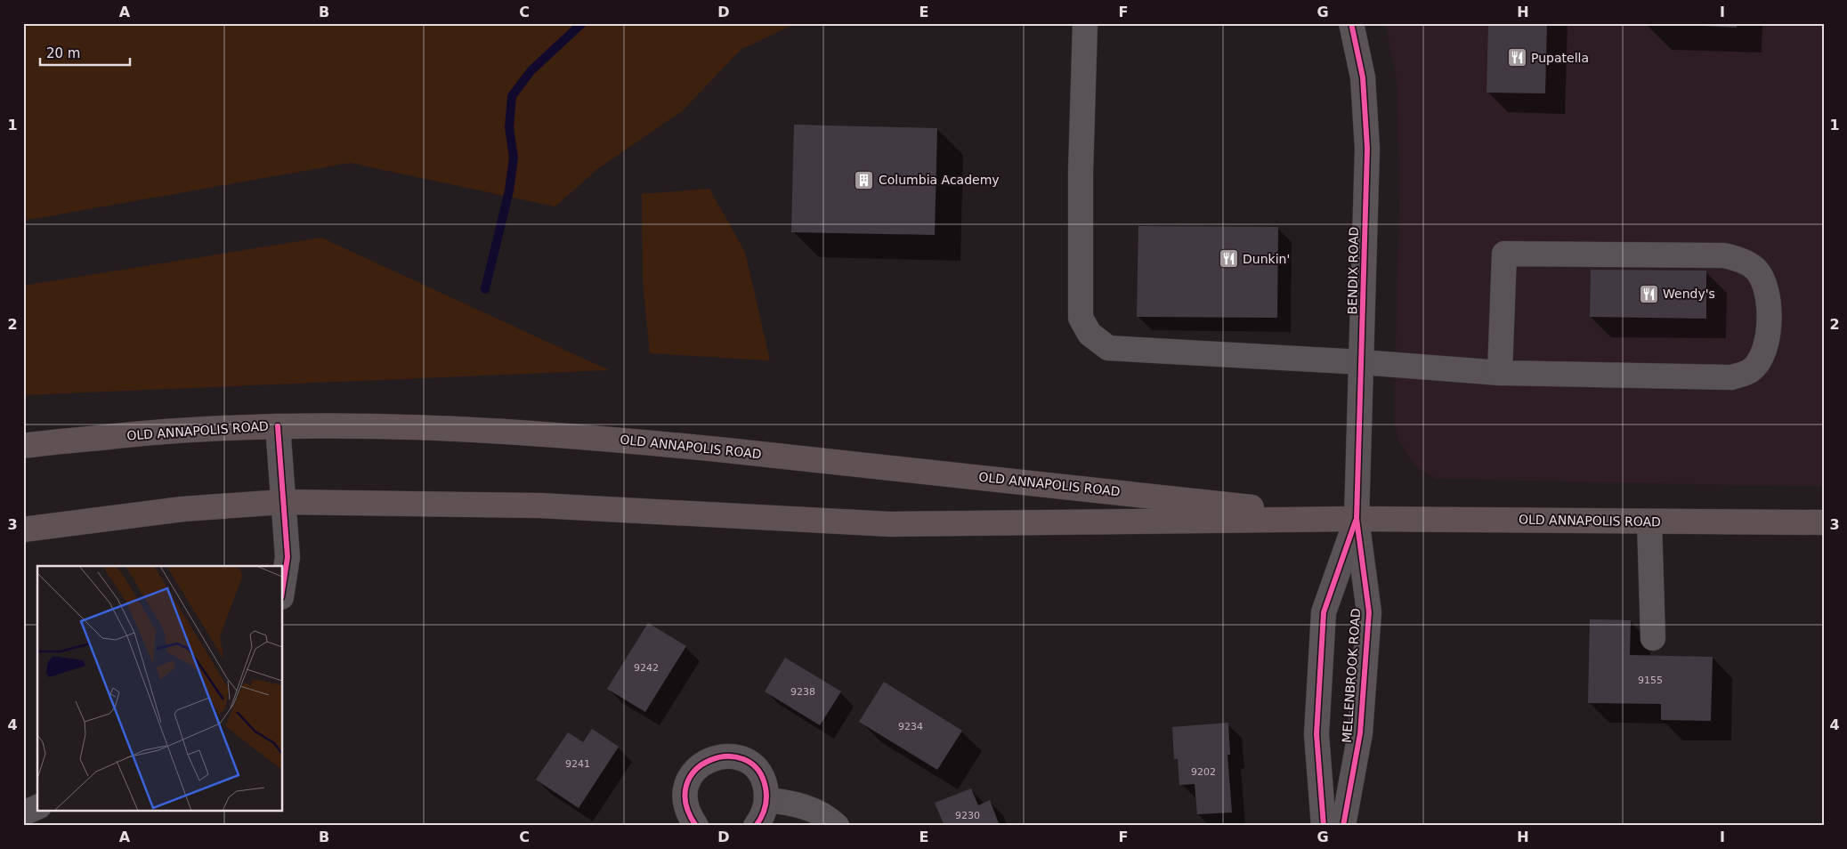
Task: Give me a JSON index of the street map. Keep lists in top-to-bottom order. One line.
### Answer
{"streets":{"main road":["OLD ANNAPOLIS ROAD"],"street":["BENDIX ROAD","MELLENBROOK ROAD"]},"crossings":[["BENDIX ROAD","OLD ANNAPOLIS ROAD"],["BENDIX ROAD","MELLENBROOK ROAD"],["OLD ANNAPOLIS ROAD","MELLENBROOK ROAD"]],"places":{"restaurant":["Pupatella","Dunkin'","Wendy's"],"building":["Columbia Academy"]},"house_numbers":["9242","9155","9238","9234","9241","9202","9230"],"scale_bar":"20 m","grid":{"columns":["A","B","C","D","E","F","G","H","I"],"rows":["1","2","3","4"]}}
